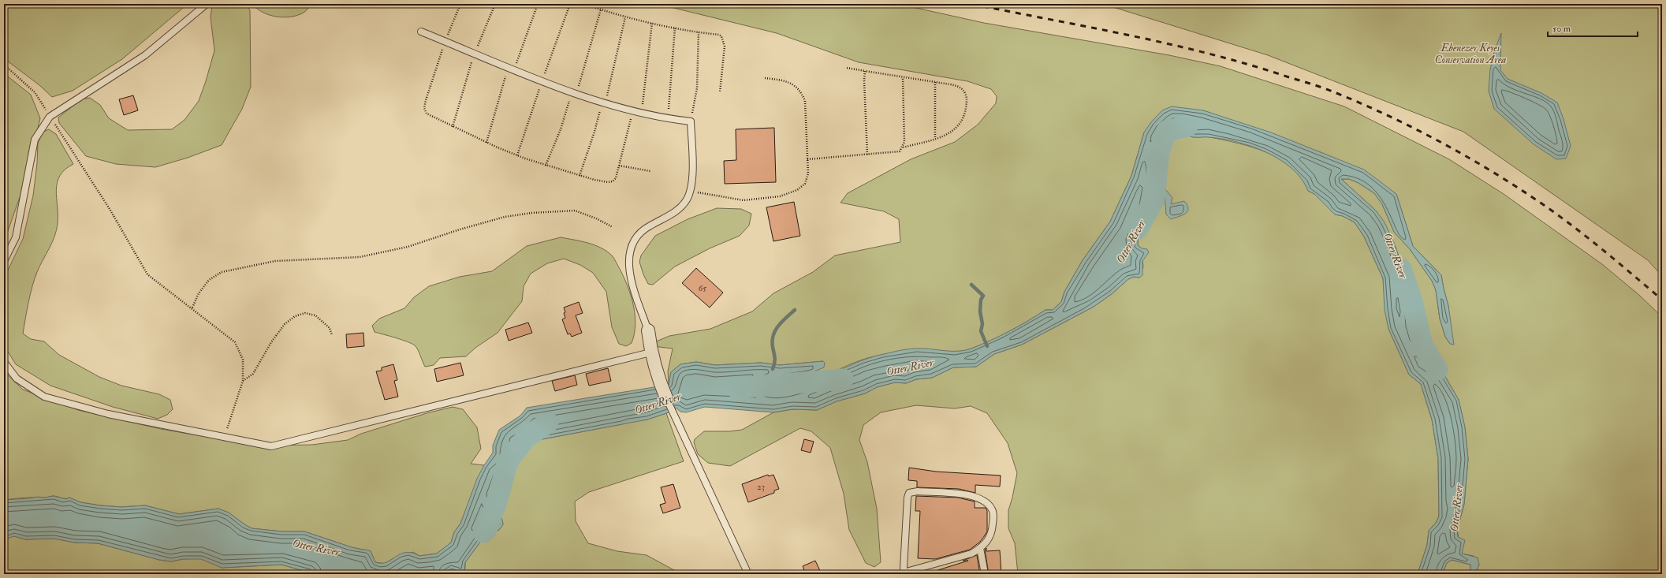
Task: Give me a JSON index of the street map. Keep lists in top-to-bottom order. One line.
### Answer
{"water":["Otter River"],"parks":["Ebenezer Keyes Conservation Area"],"house_numbers":["65","23"],"scale_bar":"50 m"}
